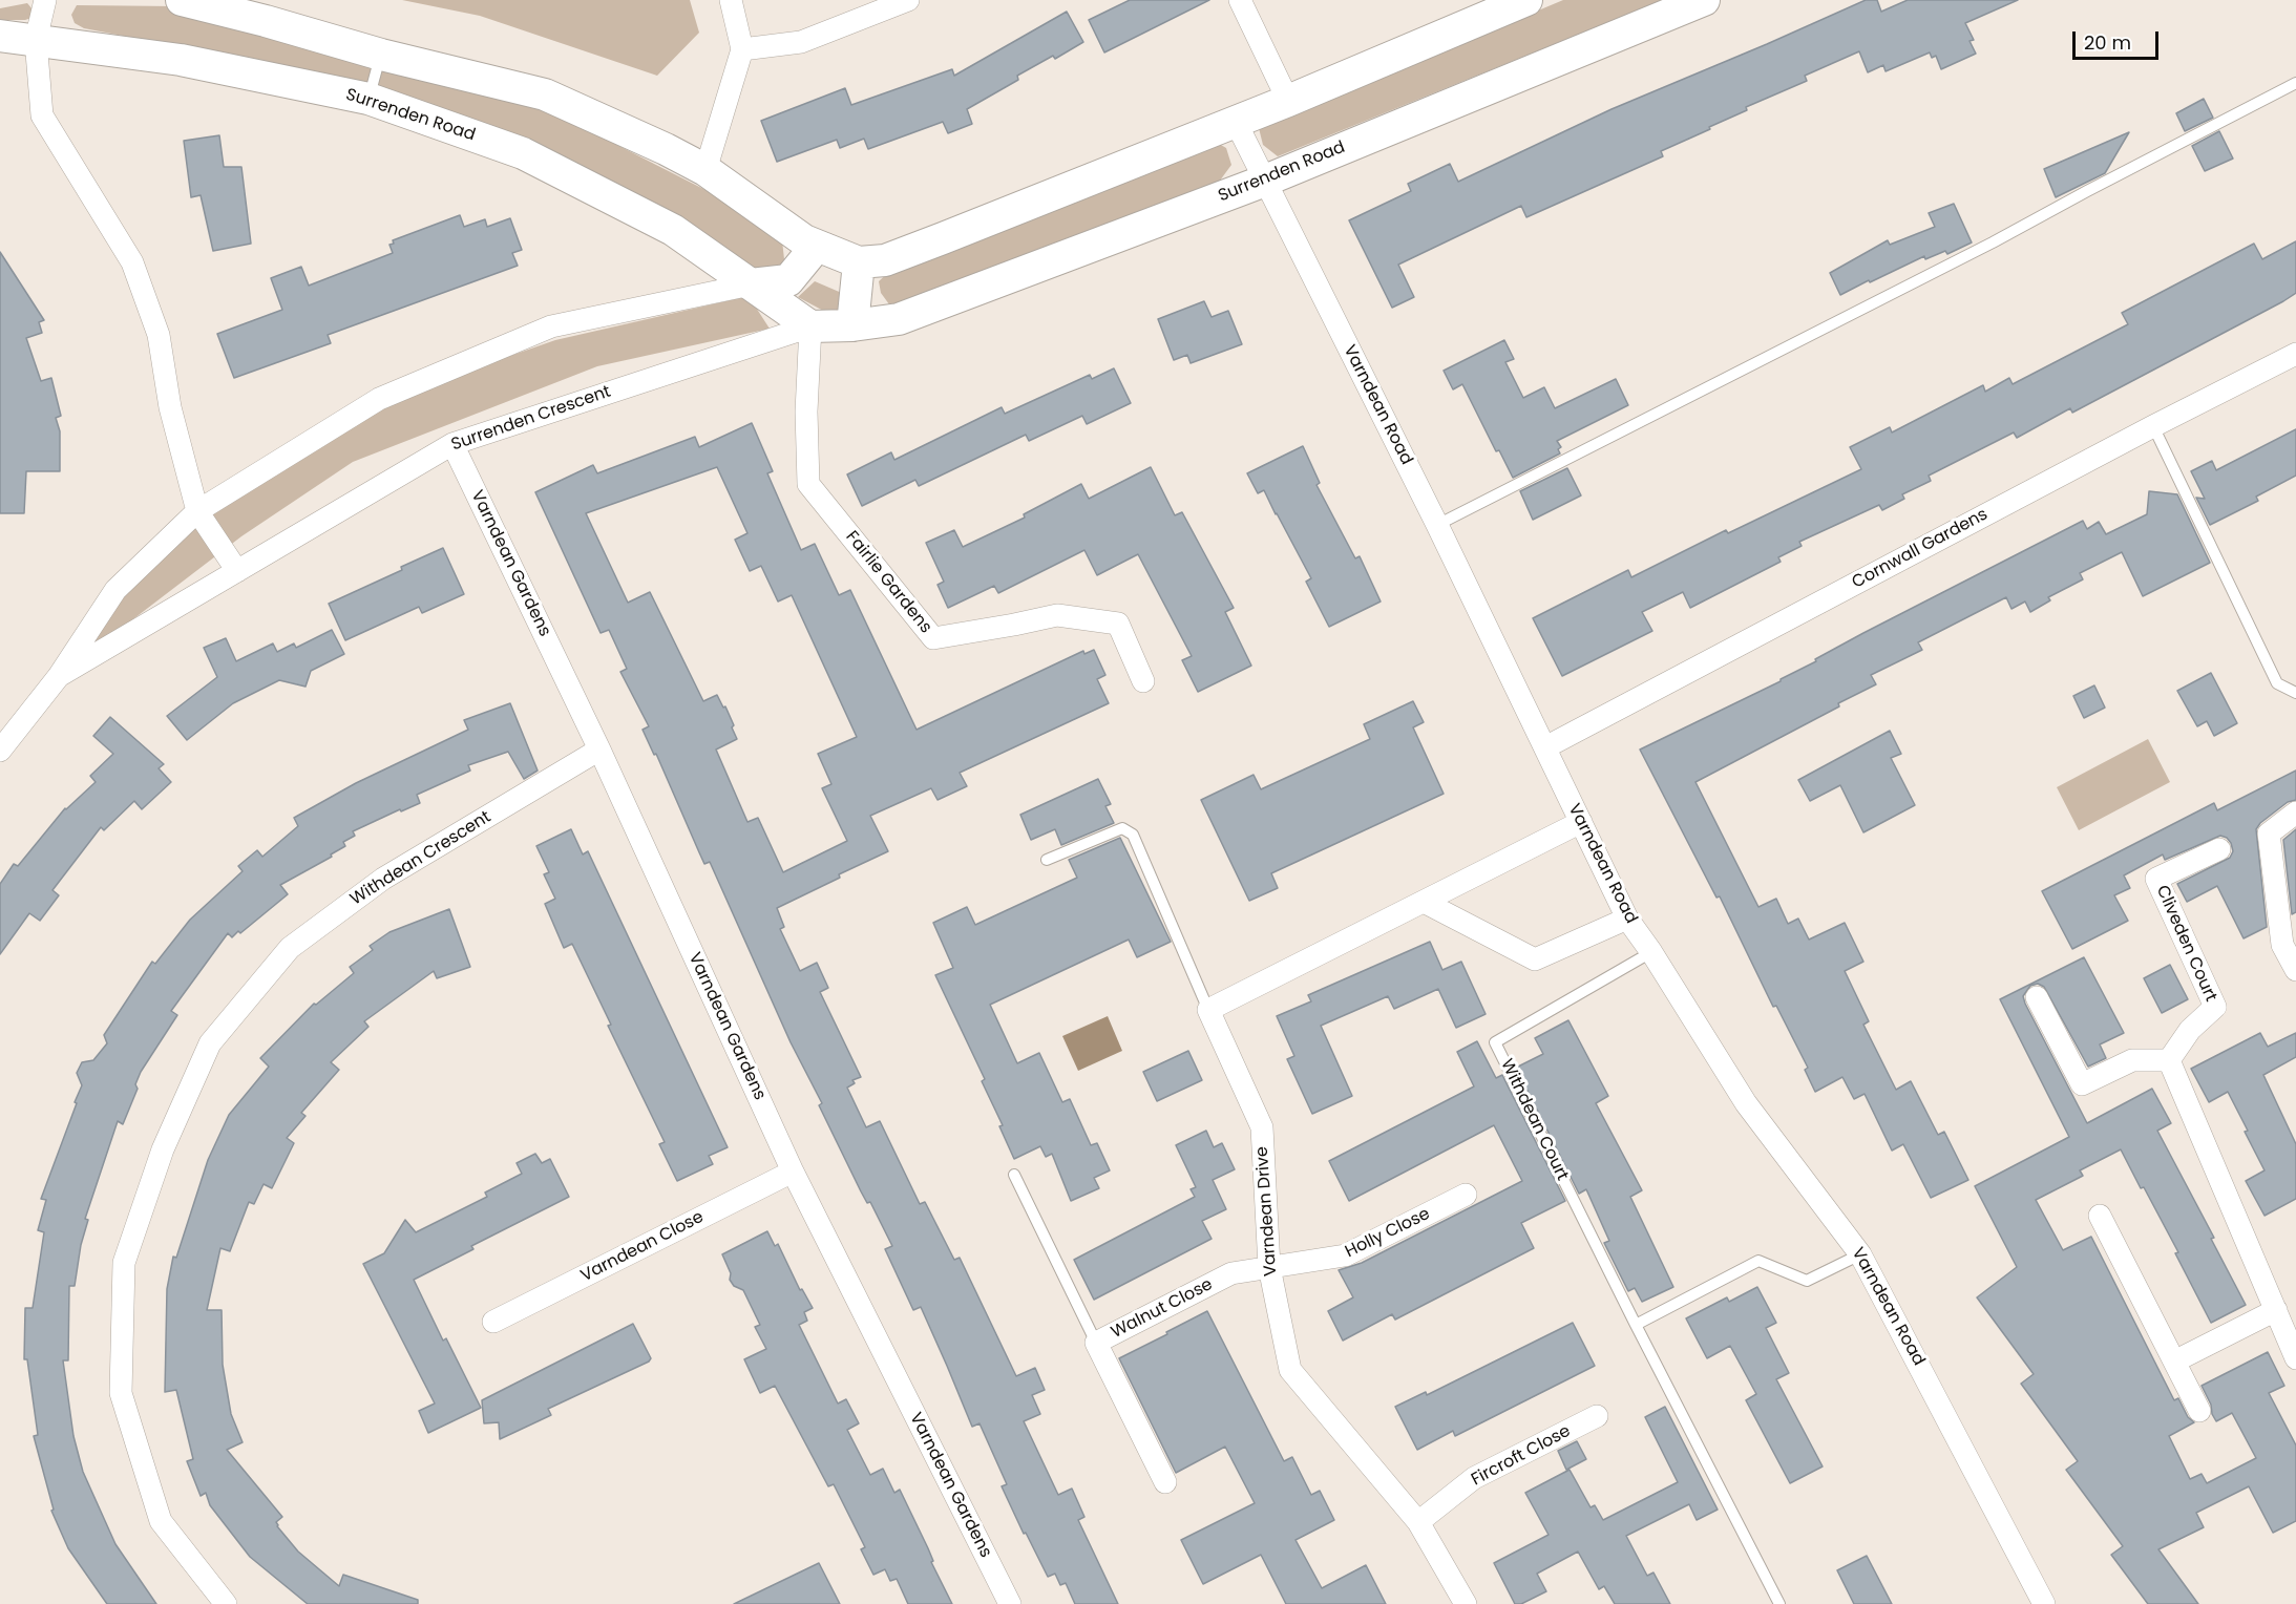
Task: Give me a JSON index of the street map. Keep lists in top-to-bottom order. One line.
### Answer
{"streets":{"street":["Surrenden Road","Varndean Road","Surrenden Crescent","Cornwall Gardens","Varndean Gardens","Fairlie Gardens","Withdean Crescent","Cliveden Court","Varndean Drive","Holly Close","Varndean Close","Walnut Close","Fircroft Close"],"lane":["Withdean Court"]},"crossings":[["Surrenden Road","Varndean Road"],["Surrenden Road","Surrenden Crescent"],["Surrenden Road","Fairlie Gardens"],["Varndean Road","Cornwall Gardens"],["Varndean Road","Withdean Court"],["Surrenden Crescent","Varndean Gardens"],["Surrenden Crescent","Fairlie Gardens"],["Varndean Gardens","Withdean Crescent"],["Varndean Gardens","Varndean Close"],["Varndean Drive","Holly Close"],["Varndean Drive","Walnut Close"],["Varndean Drive","Fircroft Close"],["Holly Close","Walnut Close"]],"scale_bar":"20 m"}
